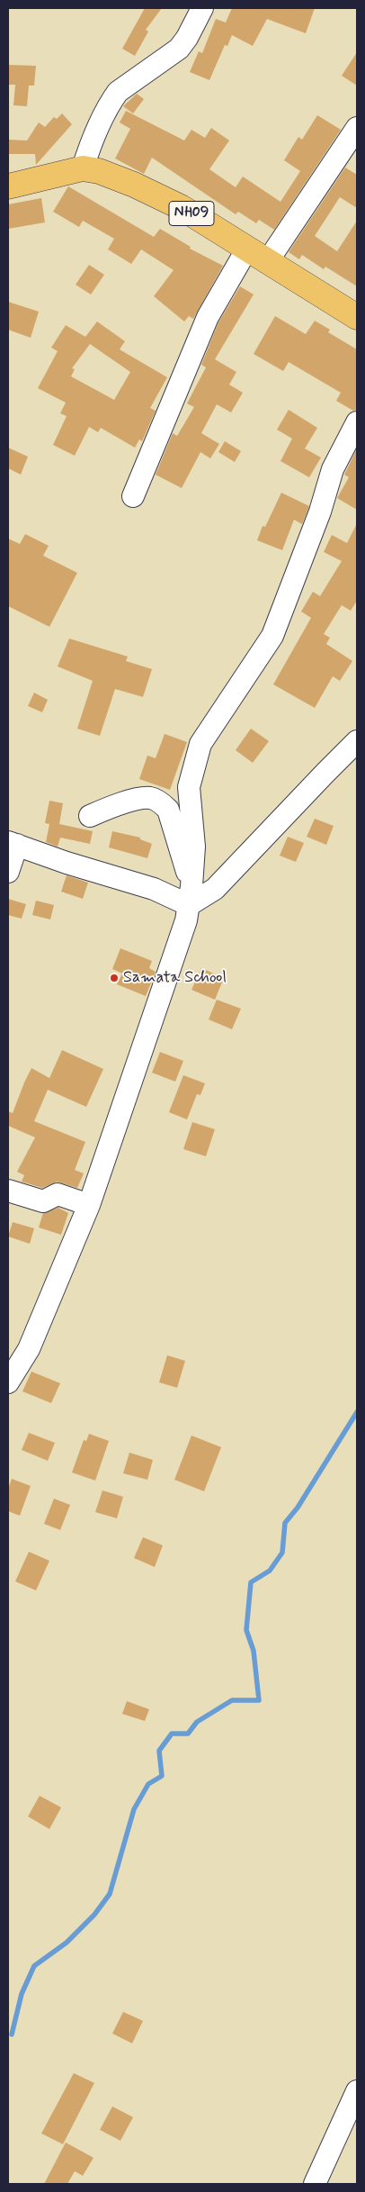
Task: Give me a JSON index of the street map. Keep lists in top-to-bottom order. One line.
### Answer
{"streets":{"main road":["NH09"]},"places":["Samata School"]}
